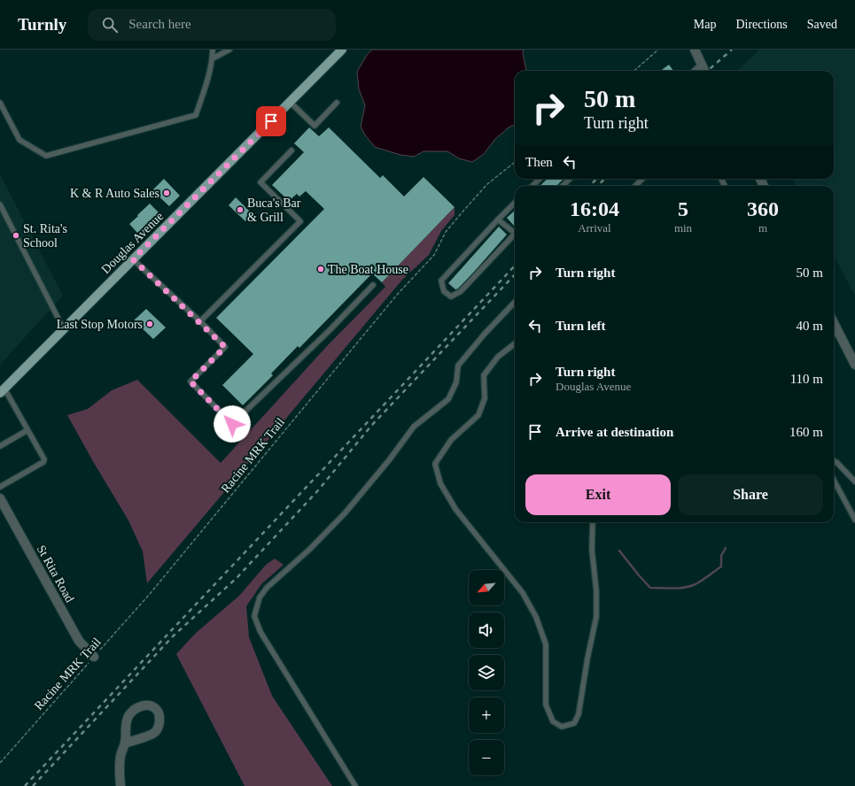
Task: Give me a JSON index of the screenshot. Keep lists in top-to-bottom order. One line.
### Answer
{"streets":{"main road":["Douglas Avenue"],"street":["St Rita Road"],"path":["Racine MRK Trail"]},"crossings":[["Racine MRK Trail","St Rita Road"]],"places":["K & R Auto Sales","Buca's Bar & Grill","St. Rita's School","The Boat House","Last Stop Motors"],"north":"bottom left","page":{"header":"Turnly","search":"Search here","nav":["Map","Directions","Saved"],"turn":["50 m","Turn right"],"then":"Then","eta":["16:04","Arrival","5","min","360","m"],"list":[{"name":"Turn right","value":"50 m"},{"name":"Turn left","value":"40 m"},{"name":"Turn right","note":"Douglas Avenue","value":"110 m"},{"name":"Arrive at destination","value":"160 m"}],"buttons":["Exit","Share"],"map_buttons":["+","−"]}}
